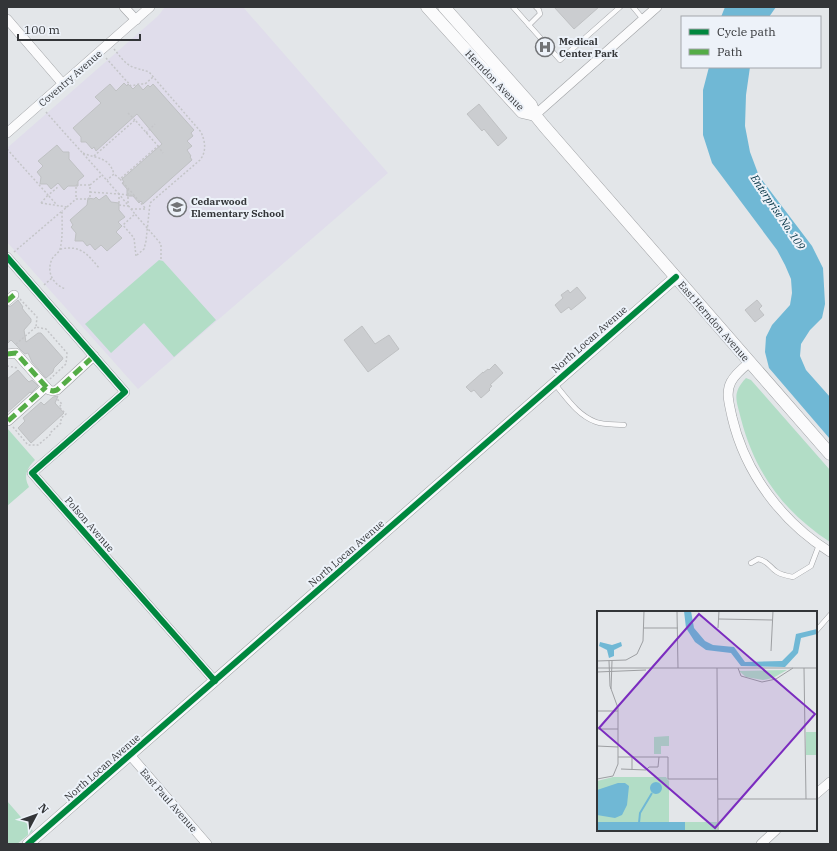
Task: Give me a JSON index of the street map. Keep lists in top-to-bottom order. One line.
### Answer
{"streets":{"main road":["Herndon Avenue","East Herndon Avenue"],"street":["Coventry Avenue","North Locan Avenue","Polson Avenue","East Paul Avenue"]},"crossings":[["Herndon Avenue","East Herndon Avenue"],["East Herndon Avenue","North Locan Avenue"],["North Locan Avenue","Polson Avenue"],["North Locan Avenue","East Paul Avenue"]],"water":["Enterprise No. 109"],"places":{"hospital":["Medical Center Park"],"school or university":["Cedarwood Elementary School"]},"legend":["Cycle path","Path"],"scale_bar":"100 m","north":"top right"}
